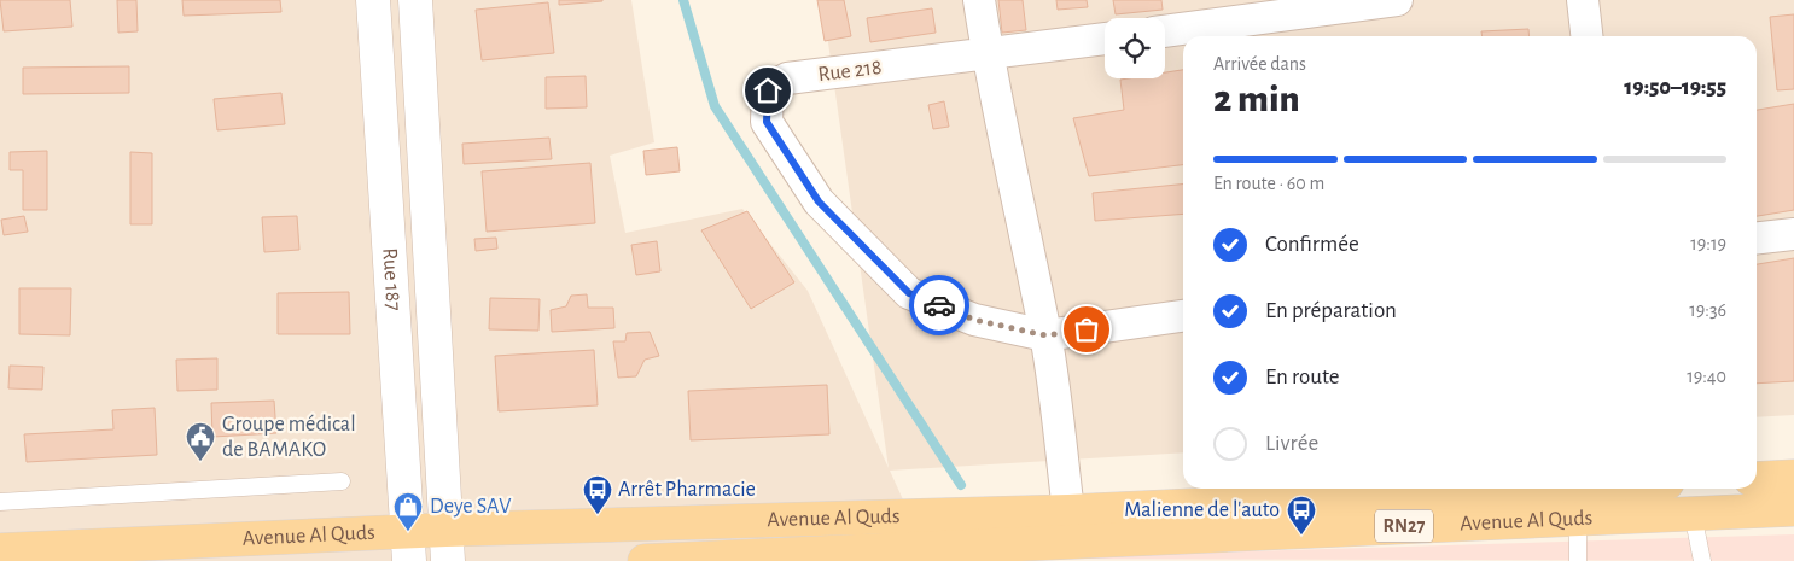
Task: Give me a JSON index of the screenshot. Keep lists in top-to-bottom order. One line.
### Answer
{"streets":{"main road":["Avenue Al Quds","RN27"],"street":["Rue 218","Rue 187"]},"crossings":[["Rue 187","Avenue Al Quds"]],"places":{"public building":["Groupe médical de BAMAKO"],"bus stop":["Arrêt Pharmacie","Malienne de l'auto"],"shop":["Deye SAV"]},"page":{"heading":["2 min","Arrivée dans","19:50–19:55"],"bar":"En route · 60 m","list":[["Confirmée","19:19"],["En préparation","19:36"],["En route","19:40"],"Livrée"]}}
